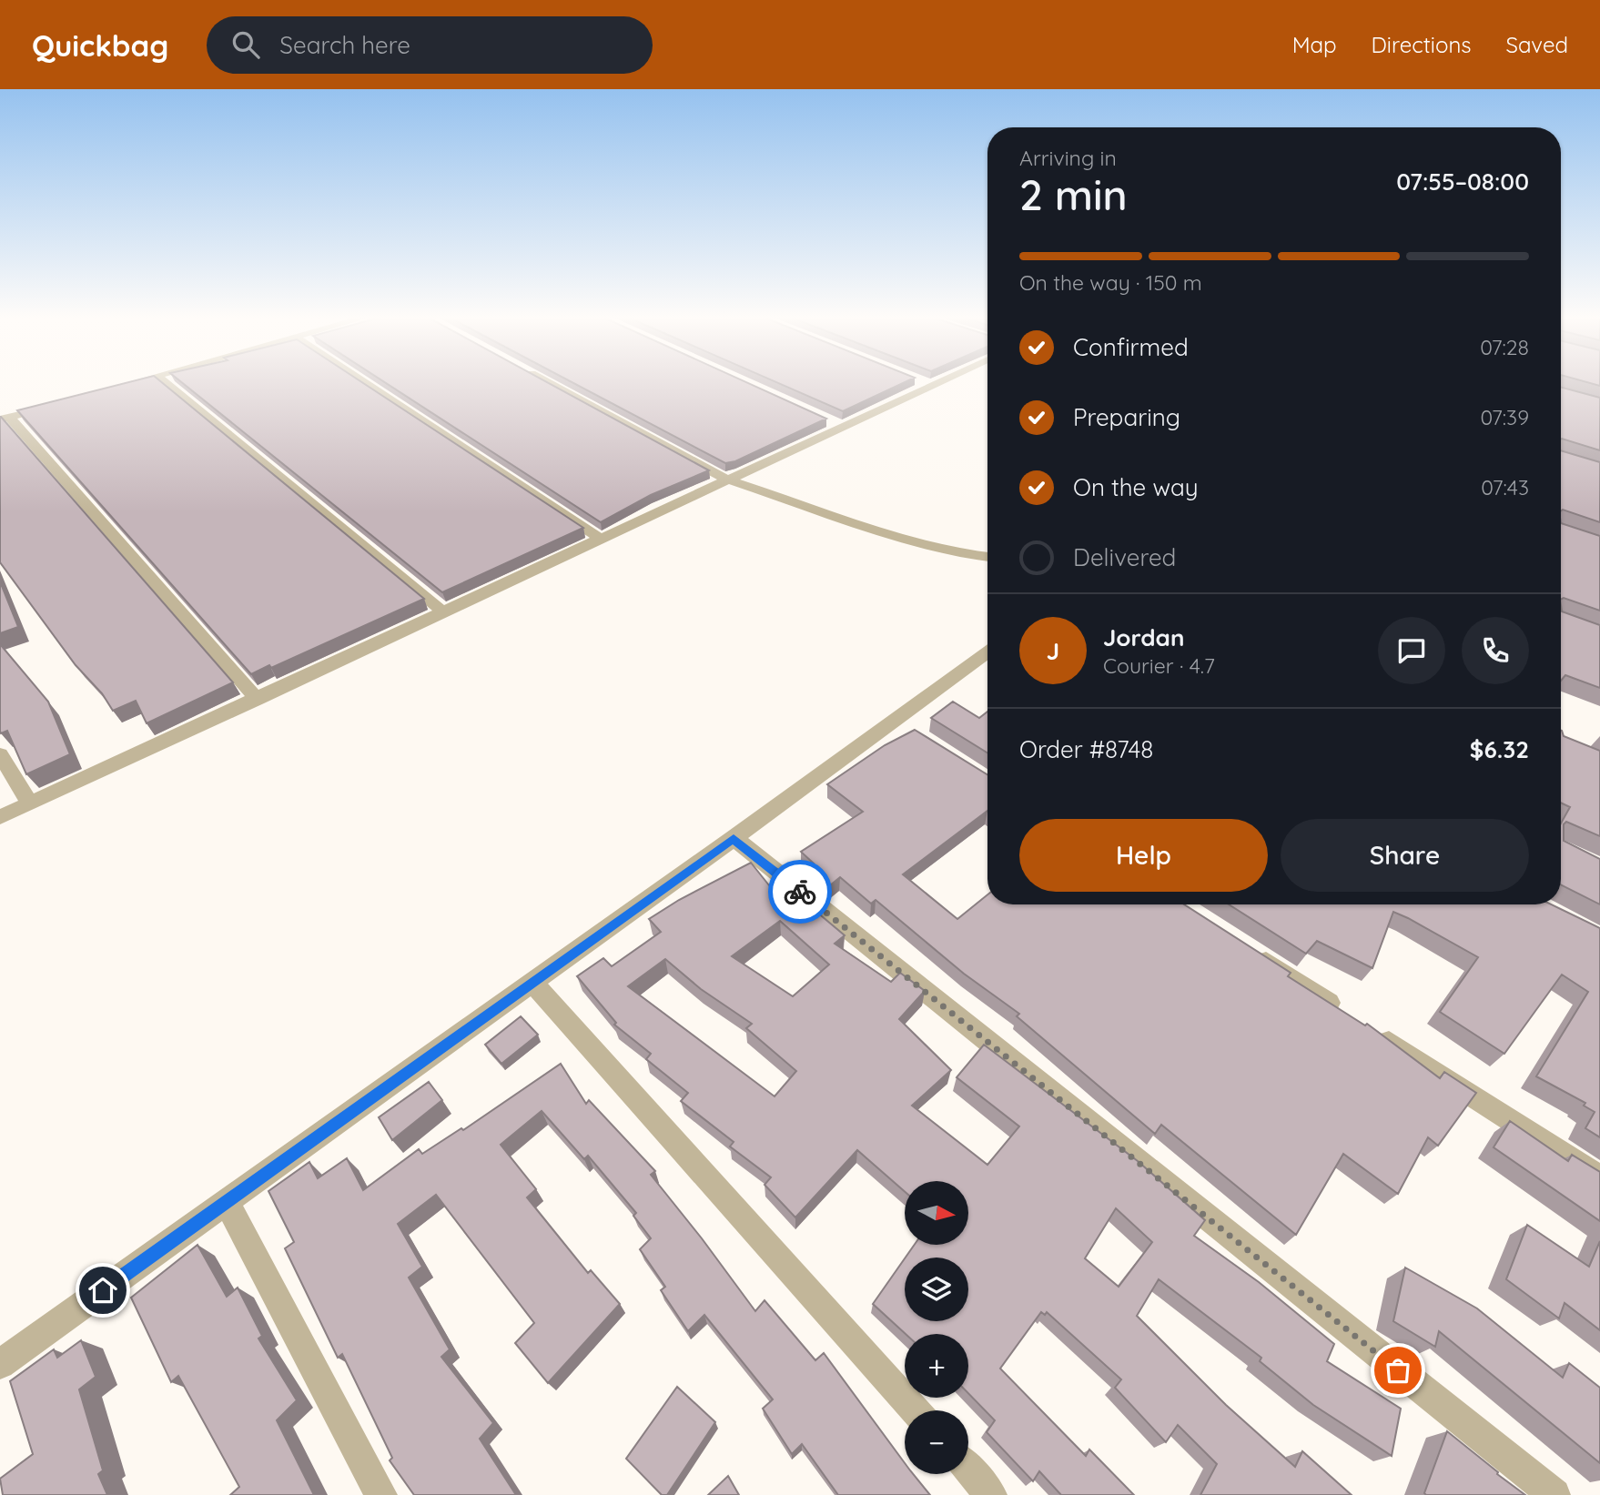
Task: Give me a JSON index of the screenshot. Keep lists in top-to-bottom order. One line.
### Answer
{"north":"right","page":{"header":"Quickbag","search":"Search here","nav":["Map","Directions","Saved"],"heading":["2 min","Arriving in","07:55–08:00"],"panel":["Jordan","Courier · 4.7","Order #8748","$6.32"],"bar":"On the way · 150 m","list":[["Confirmed","07:28"],["Preparing","07:39"],["On the way","07:43"],"Delivered"],"round":"J","buttons":["Help","Share"],"map_buttons":["+","−"]}}
